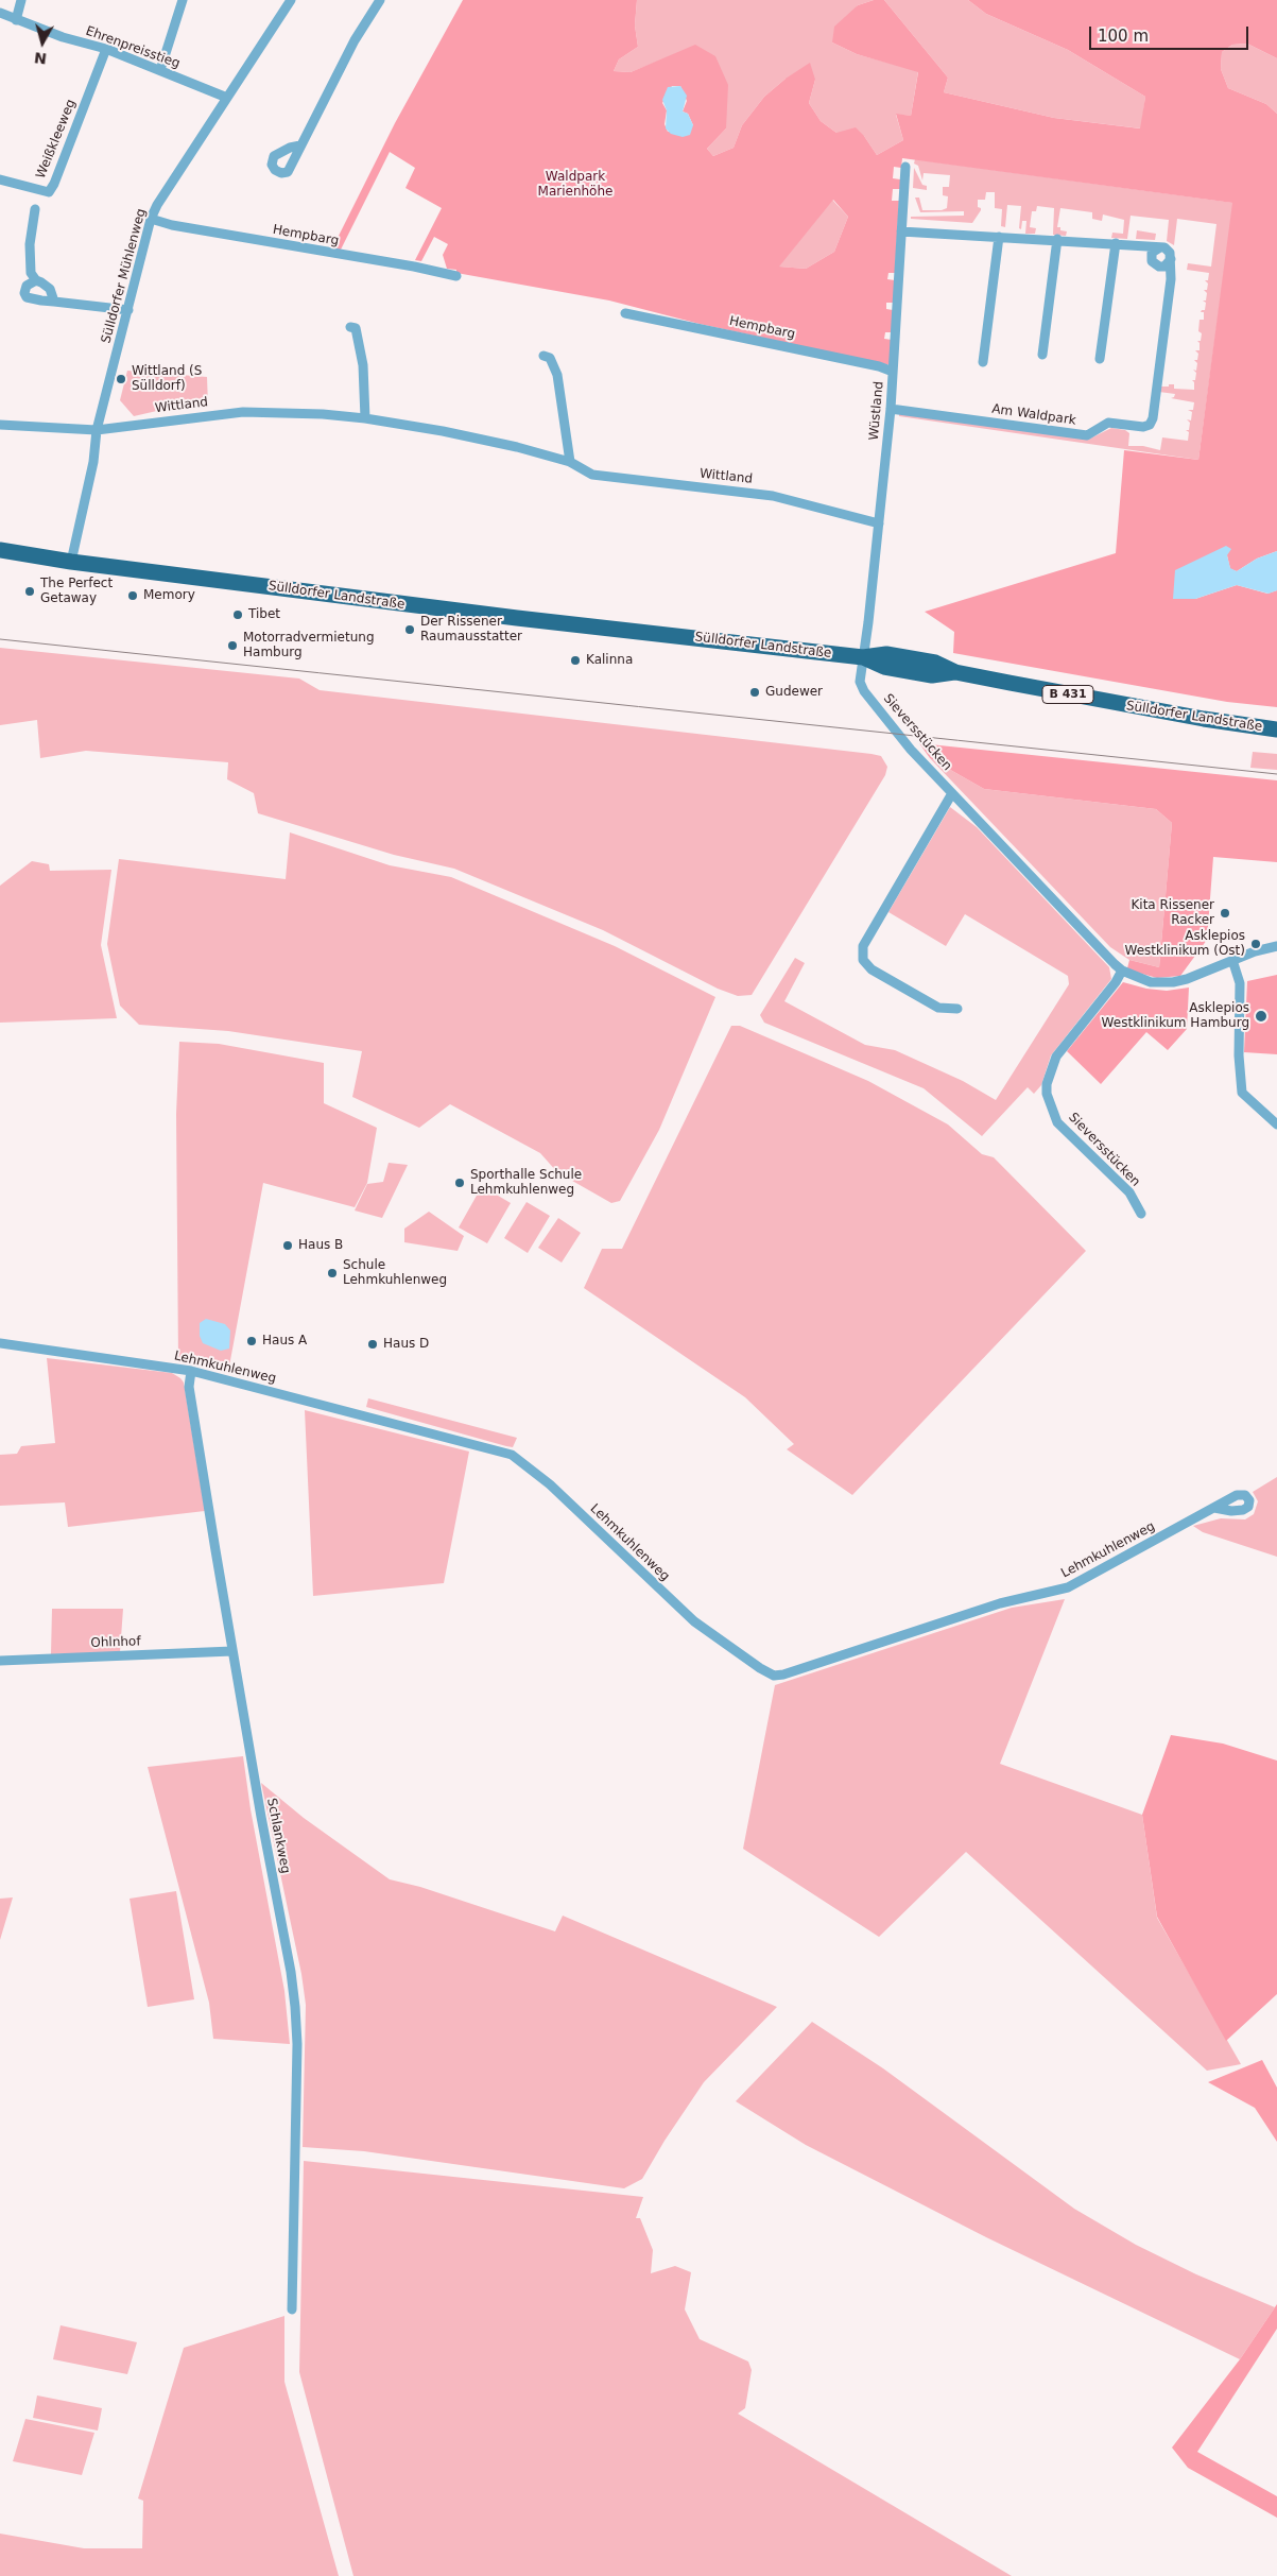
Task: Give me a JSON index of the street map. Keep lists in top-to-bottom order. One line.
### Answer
{"streets":{"main road":["Sülldorfer Landstraße","B 431"],"street":["Ehrenpreisstieg","Weißkleeweg","Hempbarg","Sülldorfer Mühlenweg","Wittland","Wüstland","Am Waldpark","Sieversstücken","Lehmkuhlenweg","Ohlnhof","Schlankweg"]},"crossings":[["Ehrenpreisstieg","Weißkleeweg"],["Ehrenpreisstieg","Sülldorfer Mühlenweg"],["Hempbarg","Sülldorfer Mühlenweg"],["Hempbarg","Wüstland"],["Sülldorfer Mühlenweg","Wittland"],["Sülldorfer Mühlenweg","Sülldorfer Landstraße"],["Wittland","Wüstland"],["Wüstland","Am Waldpark"],["Wüstland","Sülldorfer Landstraße"],["Wüstland","Sieversstücken"],["Sülldorfer Landstraße","Sieversstücken"],["Lehmkuhlenweg","Schlankweg"],["Ohlnhof","Schlankweg"]],"parks":["Waldpark Marienhöhe"],"places":["Wittland (S Sülldorf)","The Perfect Getaway","Memory","Tibet","Der Rissener Raumausstatter","Motorradvermietung Hamburg","Kalinna","Gudewer","Kita Rissener Racker","Asklepios Westklinikum (Ost)","Asklepios Westklinikum Hamburg","Sporthalle Schule Lehmkuhlenweg","Haus B","Schule Lehmkuhlenweg","Haus A","Haus D"],"scale_bar":"100 m","north":"bottom"}
